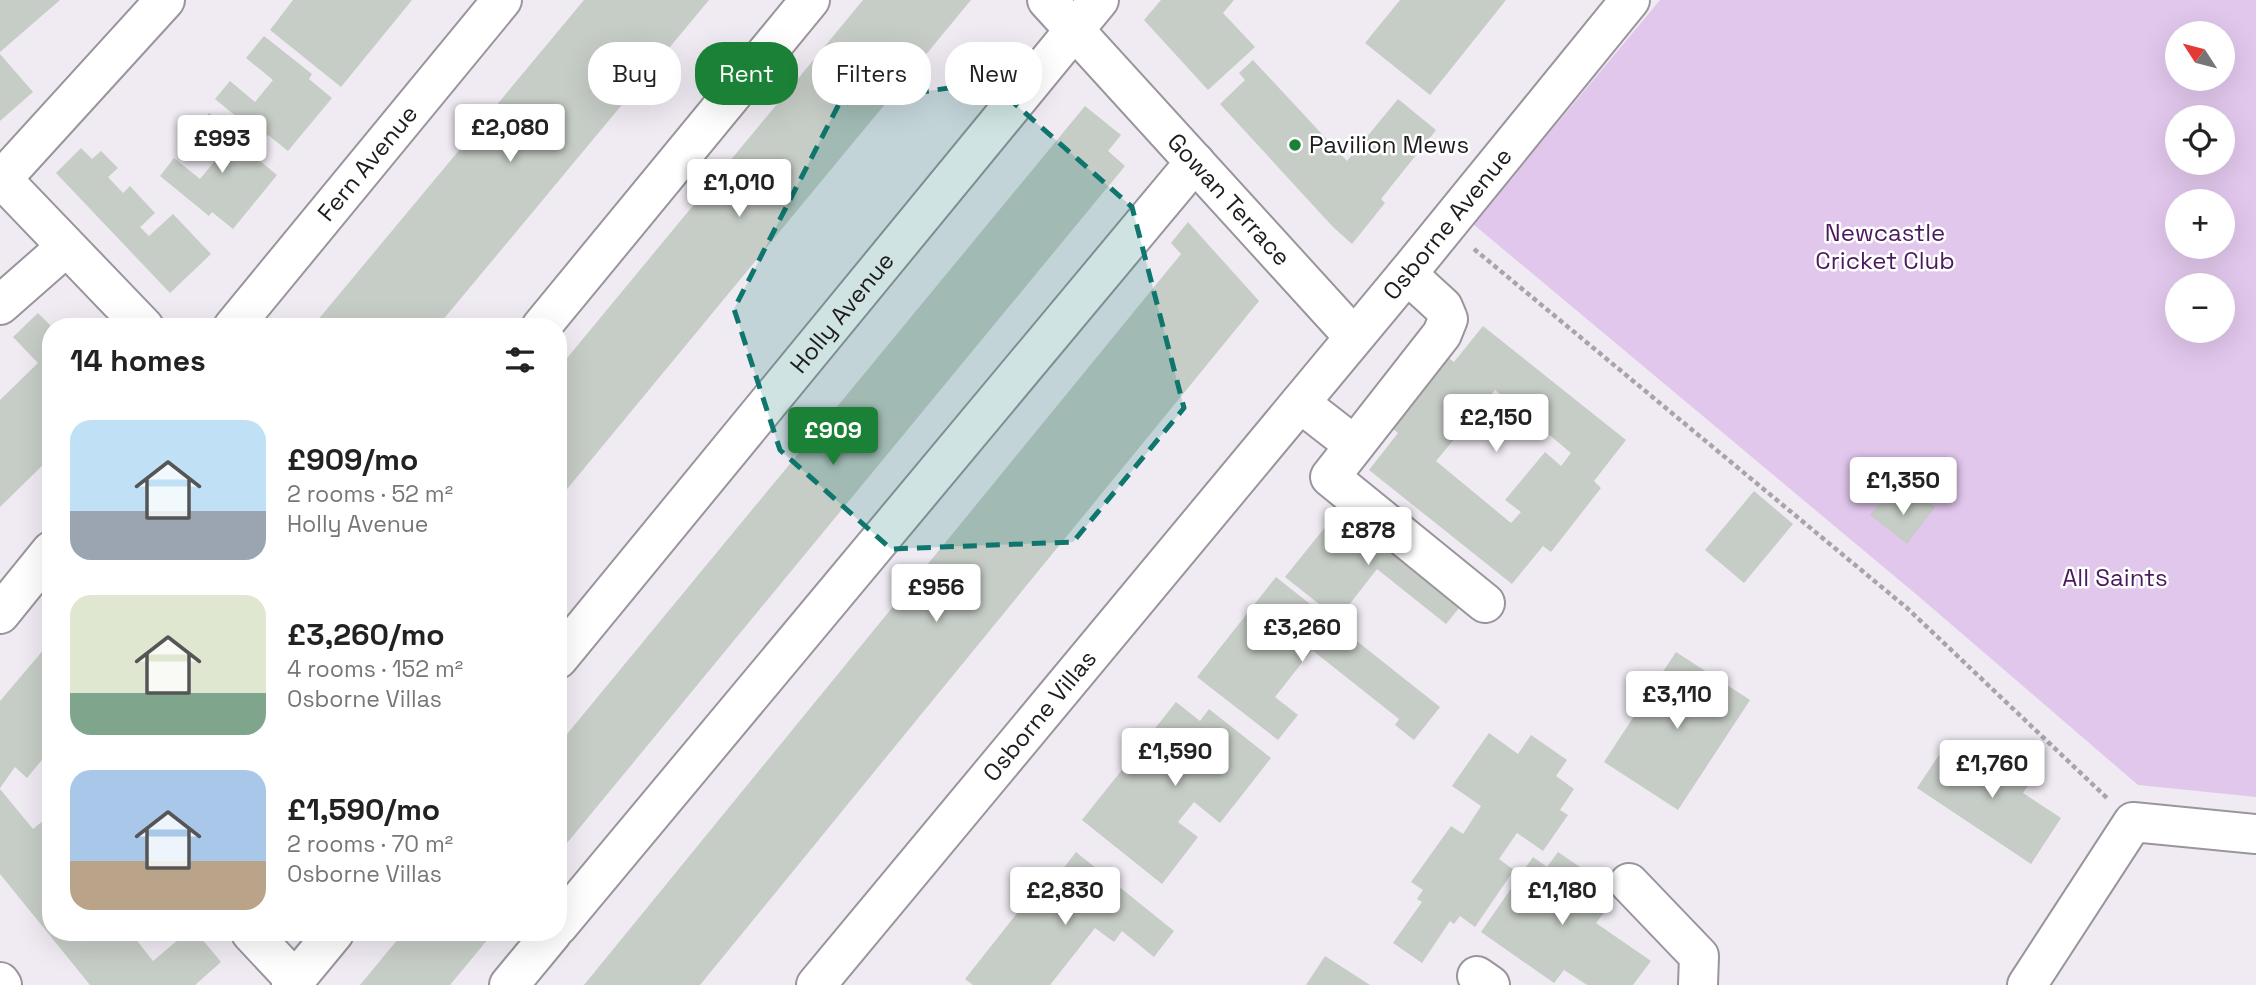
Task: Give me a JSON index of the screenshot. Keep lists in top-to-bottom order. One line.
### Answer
{"streets":{"street":["Fern Avenue","Gowan Terrace","Osborne Avenue","Holly Avenue","Osborne Villas"]},"crossings":[["Gowan Terrace","Osborne Avenue"],["Gowan Terrace","Holly Avenue"],["Osborne Avenue","Osborne Villas"]],"parks":["Newcastle Cricket Club","All Saints"],"places":["Pavilion Mews"],"north":"top left","page":{"map_buttons":["+","−"],"chip":["Buy","Rent","Filters","New"],"price":["£2,080","£993","£1,010","£2,150","£909","£1,350","£878","£956","£3,260","£3,110","£1,590","£1,760","£2,830","£1,180"],"heading":"14 homes","list":[{"name":"£909/mo","note":"2 rooms · 52 m² · Holly Avenue"},{"name":"£3,260/mo","note":"4 rooms · 152 m² · Osborne Villas"},{"name":"£1,590/mo","note":"2 rooms · 70 m² · Osborne Villas"}]}}
